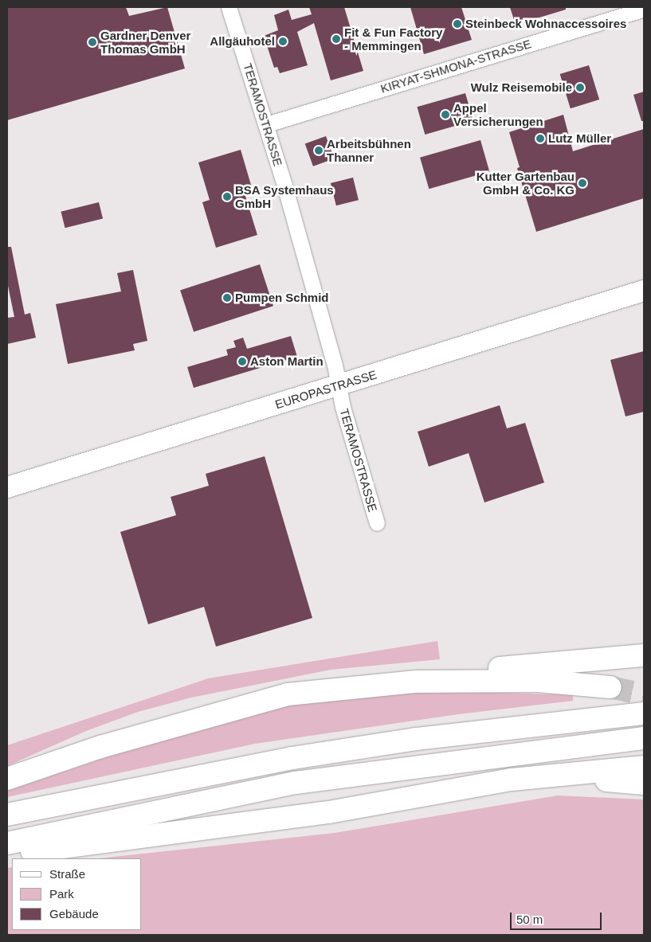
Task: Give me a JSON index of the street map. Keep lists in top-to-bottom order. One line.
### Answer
{"streets":{"main road":["EUROPASTRASSE"],"street":["KIRYAT-SHMONA-STRASSE","TERAMOSTRASSE"]},"crossings":[["KIRYAT-SHMONA-STRASSE","TERAMOSTRASSE"],["TERAMOSTRASSE","EUROPASTRASSE"]],"places":["Steinbeck Wohnaccessoires","Fit & Fun Factory - Memmingen","Allgäuhotel","Gardner Denver Thomas GmbH","Wulz Reisemobile","Appel Versicherungen","Lutz Müller","Arbeitsbühnen Thanner","Kutter Gartenbau GmbH & Co. KG","BSA Systemhaus GmbH","Pumpen Schmid","Aston Martin"],"legend":["Straße","Park","Gebäude"],"scale_bar":"50 m"}
